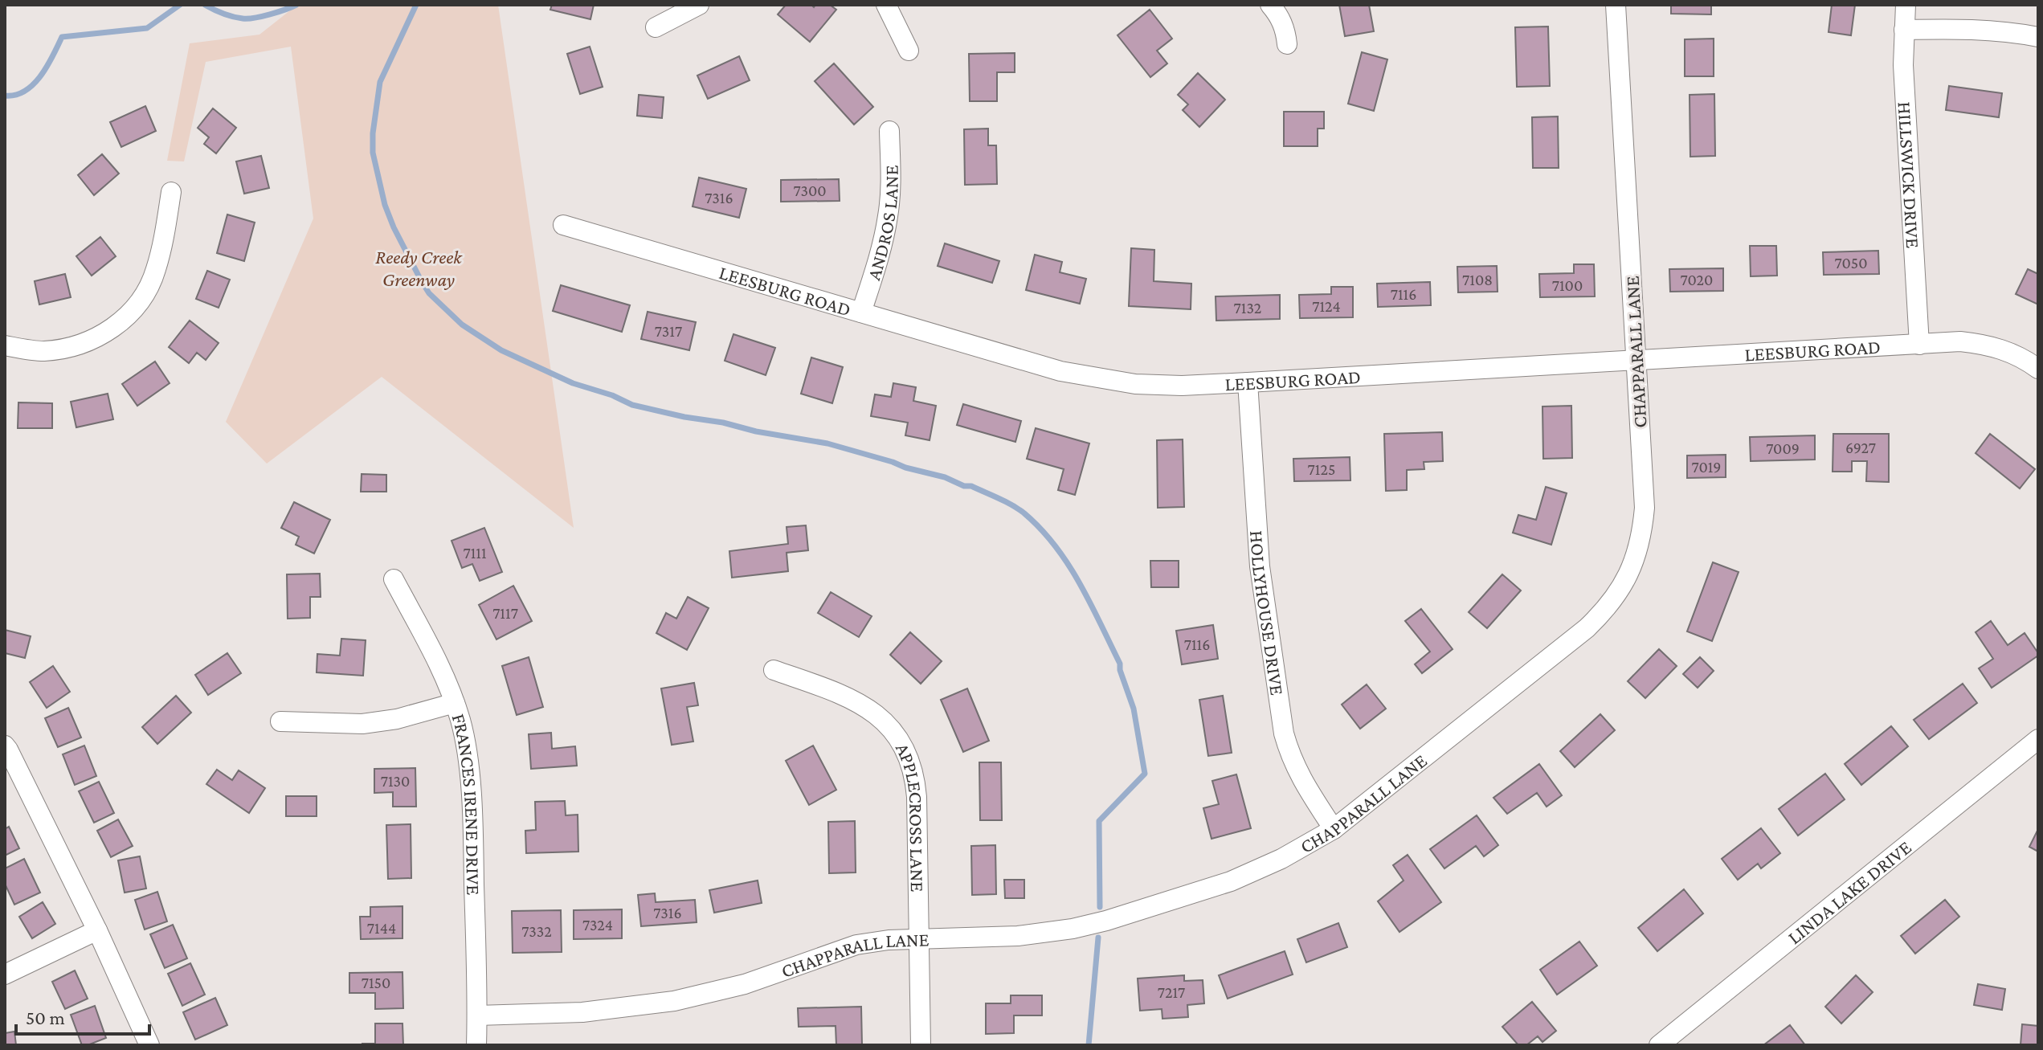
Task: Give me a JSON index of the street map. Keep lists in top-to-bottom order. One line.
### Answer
{"streets":{"street":["HILLSWICK DRIVE","ANDROS LANE","LEESBURG ROAD","CHAPPARALL LANE","HOLLYHOUSE DRIVE","FRANCES IRENE DRIVE","APPLECROSS LANE","LINDA LAKE DRIVE"]},"crossings":[["HILLSWICK DRIVE","LEESBURG ROAD"],["ANDROS LANE","LEESBURG ROAD"],["LEESBURG ROAD","CHAPPARALL LANE"],["LEESBURG ROAD","HOLLYHOUSE DRIVE"],["CHAPPARALL LANE","HOLLYHOUSE DRIVE"],["CHAPPARALL LANE","FRANCES IRENE DRIVE"],["CHAPPARALL LANE","APPLECROSS LANE"]],"parks":["Reedy Creek Greenway"],"house_numbers":["7300","7316","7050","7108","7020","7100","7116","7124","7132","7317","6927","7009","7019","7125","7111","7117","7116","7130","7316","7324","7144","7332","7150","7217"],"scale_bar":"50 m"}
